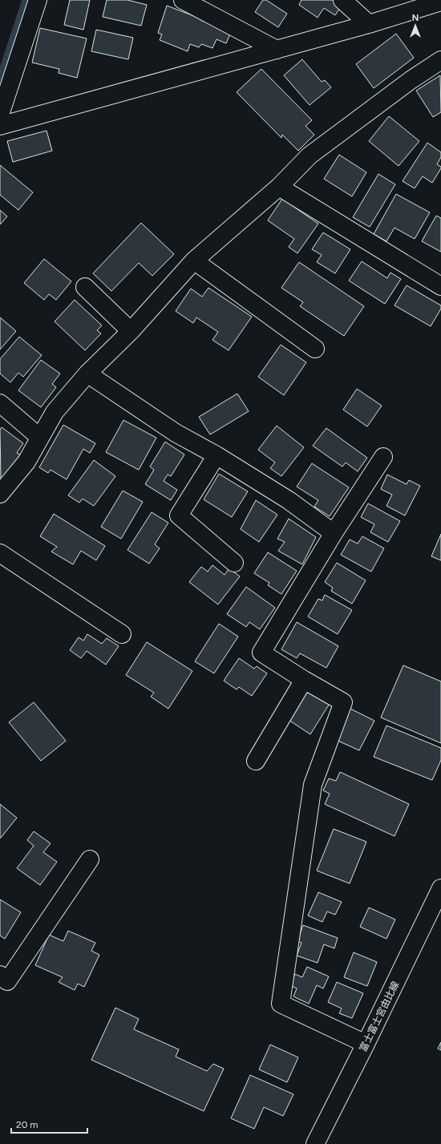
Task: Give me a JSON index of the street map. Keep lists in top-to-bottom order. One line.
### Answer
{"streets":{"street":["富士富士宮由比線"]},"scale_bar":"20 m","north":"top"}
